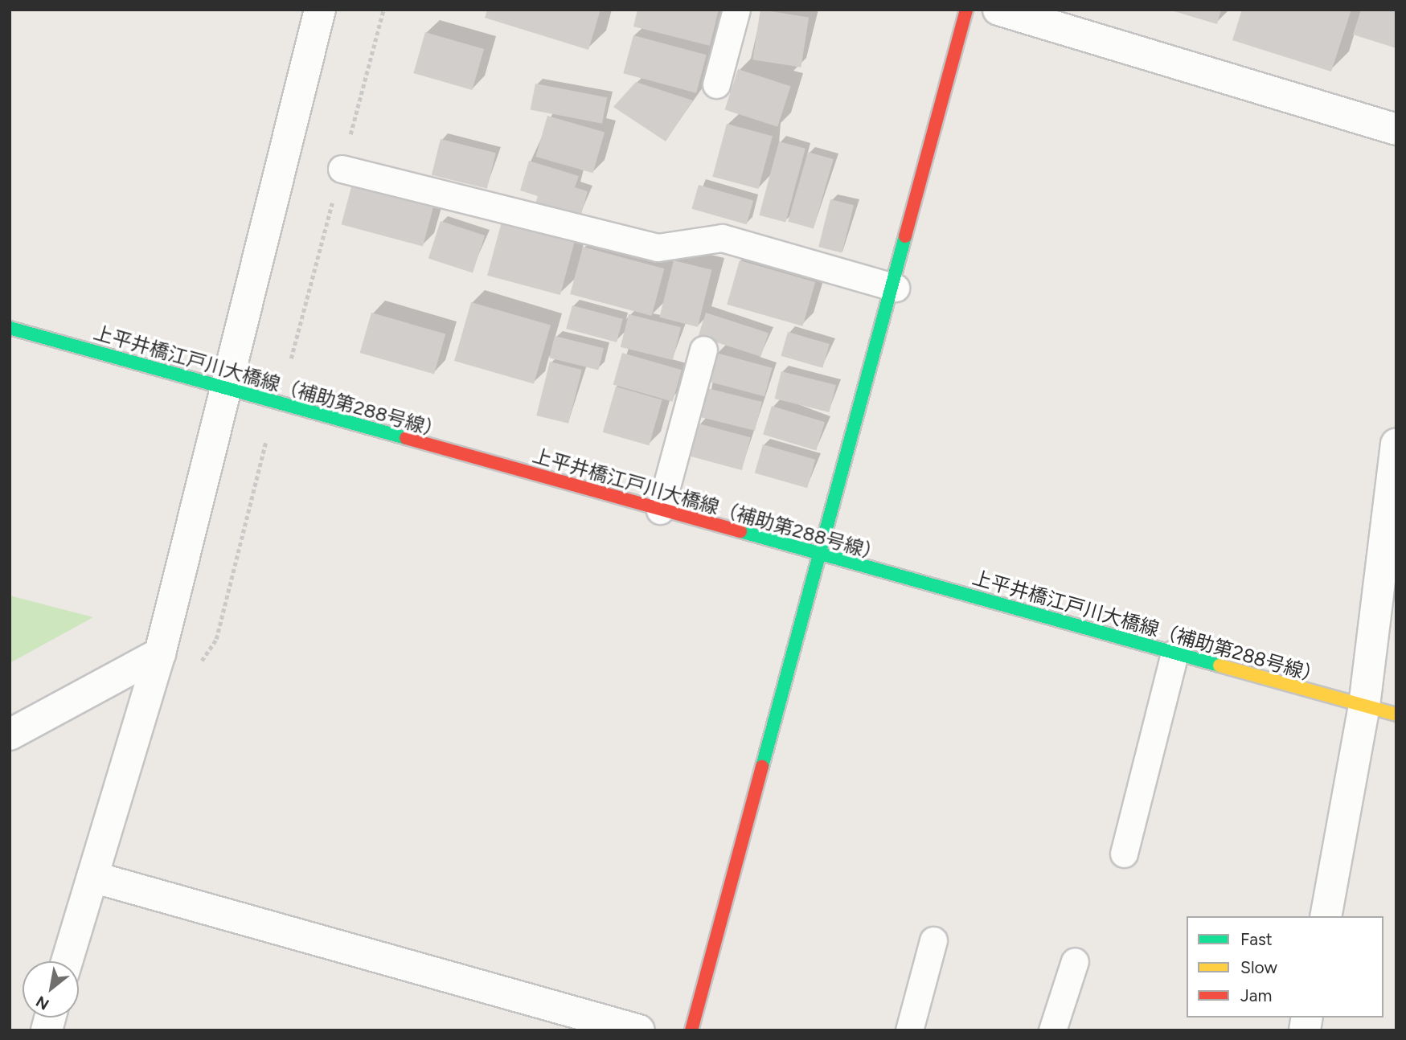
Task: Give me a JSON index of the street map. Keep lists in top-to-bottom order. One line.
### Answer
{"streets":{"street":["上平井橋江戸川大橋線（補助第288号線）"]},"legend":["Fast","Slow","Jam"],"north":"bottom left"}
